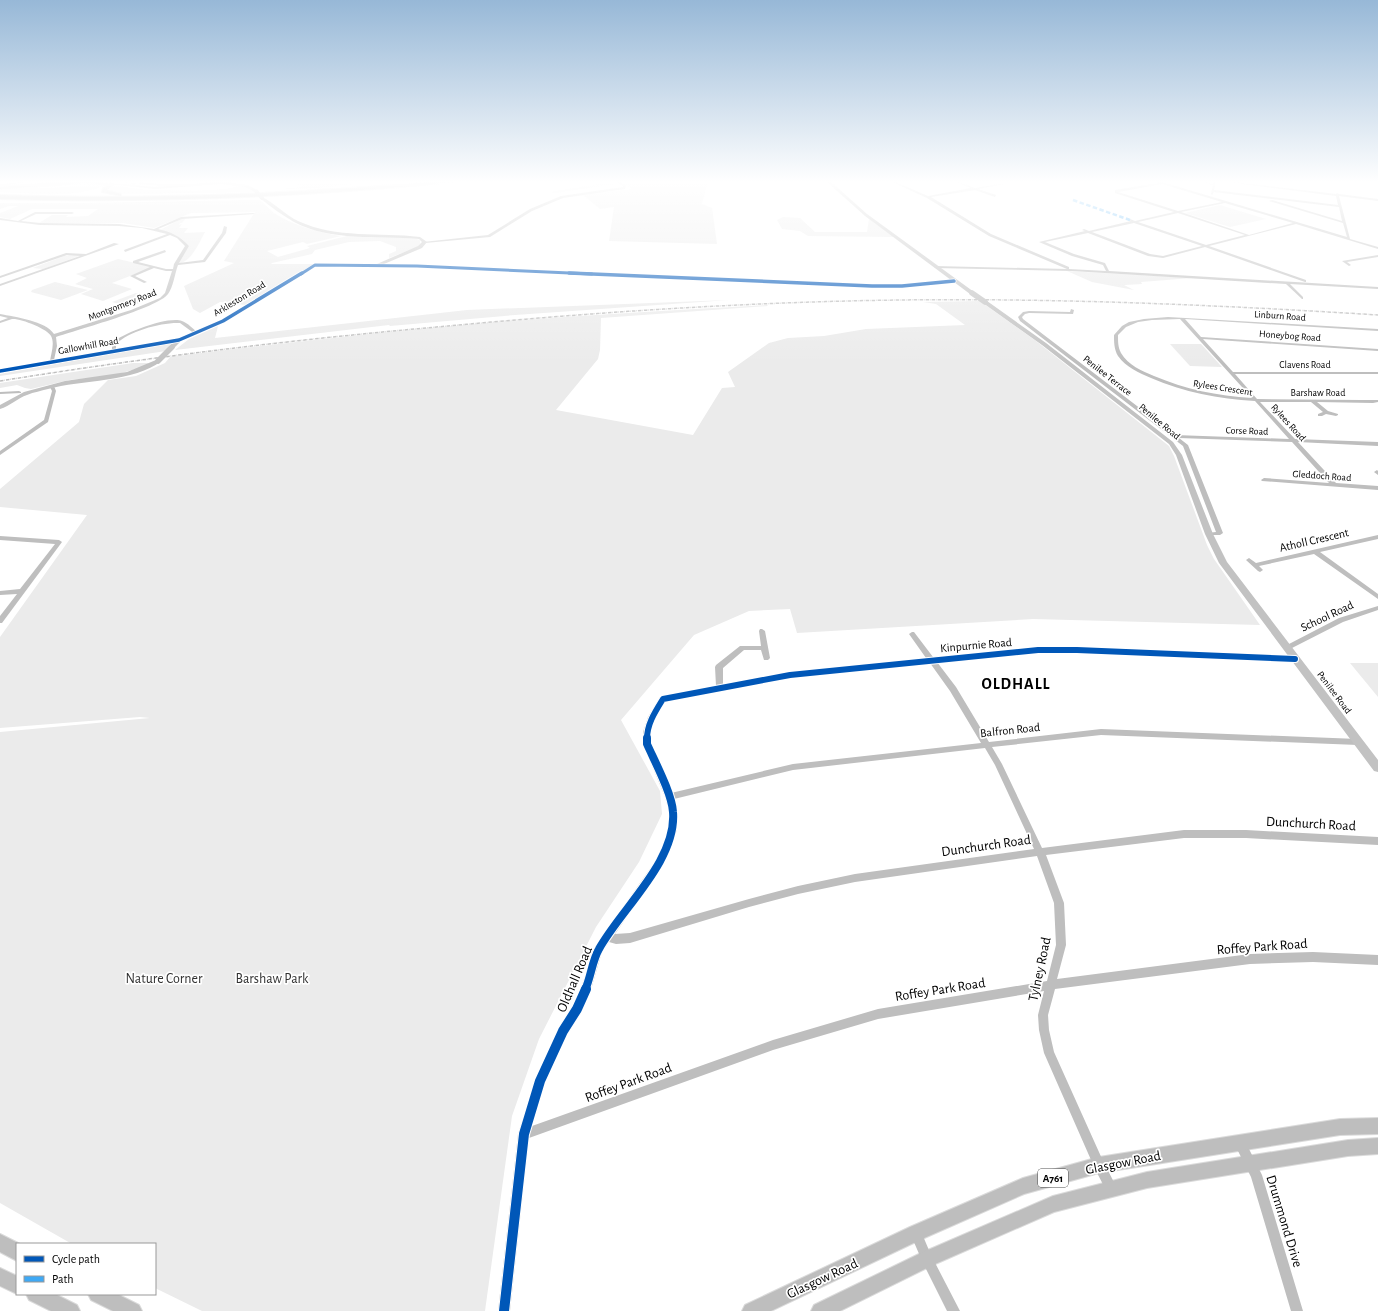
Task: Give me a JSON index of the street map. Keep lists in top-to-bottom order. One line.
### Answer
{"streets":{"main road":["Glasgow Road","A761"],"street":["Arkleston Road","Montgomery Road","Linburn Road","Honeybog Road","Gallowhill Road","Clavens Road","Penilee Terrace","Rylees Crescent","Barshaw Road","Penilee Road","Rylees Road","Corse Road","Gleddoch Road","Atholl Crescent","School Road","Kinpurnie Road","Balfron Road","Dunchurch Road","Roffey Park Road","Tylney Road","Oldhall Road","Drummond Drive"]},"crossings":[["Arkleston Road","Gallowhill Road"],["Arkleston Road","Penilee Road"],["Linburn Road","Rylees Crescent"],["Linburn Road","Rylees Road"],["Honeybog Road","Rylees Road"],["Clavens Road","Rylees Road"],["Penilee Terrace","Penilee Road"],["Penilee Terrace","Corse Road"],["Rylees Crescent","Barshaw Road"],["Rylees Crescent","Rylees Road"],["Barshaw Road","Rylees Road"],["Penilee Road","Corse Road"],["Penilee Road","School Road"],["Penilee Road","Kinpurnie Road"],["Penilee Road","Balfron Road"],["Rylees Road","Corse Road"],["Rylees Road","Gleddoch Road"],["Kinpurnie Road","Tylney Road"],["Kinpurnie Road","Oldhall Road"],["Balfron Road","Tylney Road"],["Balfron Road","Oldhall Road"],["Dunchurch Road","Tylney Road"],["Dunchurch Road","Oldhall Road"],["Roffey Park Road","Tylney Road"],["Roffey Park Road","Oldhall Road"],["Tylney Road","Glasgow Road"],["Glasgow Road","Drummond Drive"]],"districts":["OLDHALL"],"parks":["Nature Corner","Barshaw Park"],"legend":["Cycle path","Path"]}
